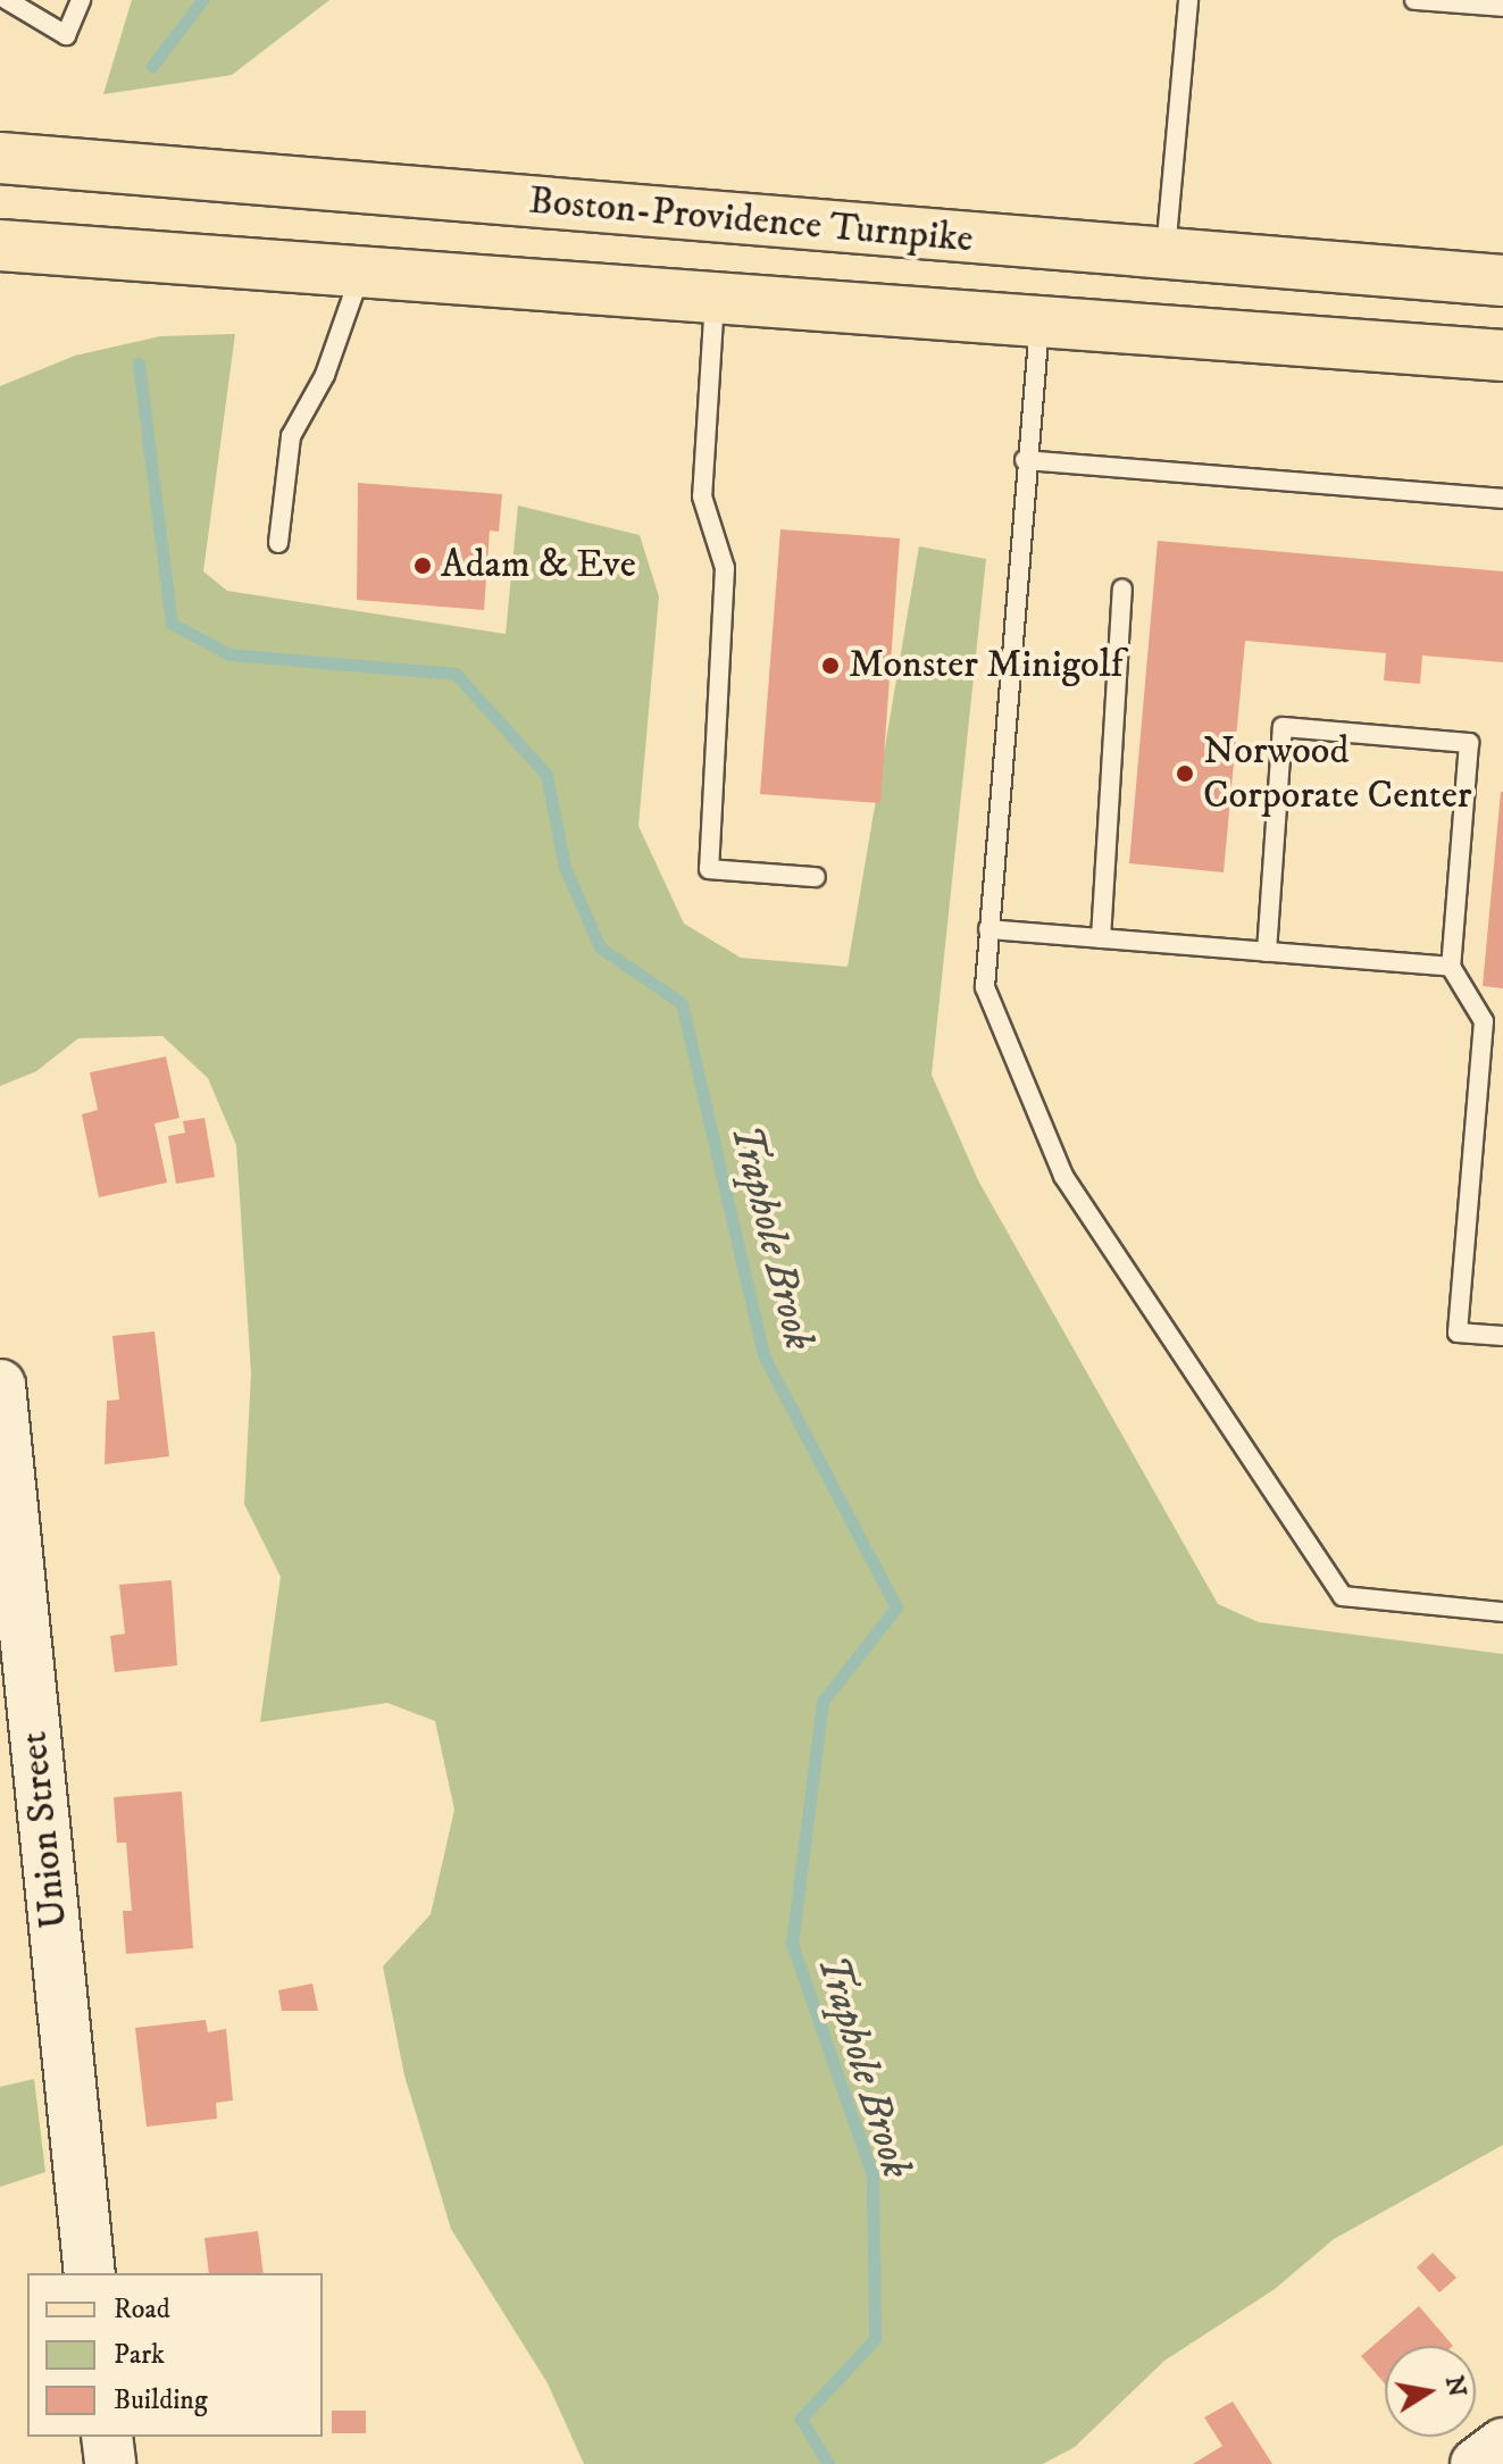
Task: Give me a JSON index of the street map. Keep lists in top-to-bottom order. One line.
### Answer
{"streets":{"main road":["Boston-Providence Turnpike","Union Street"]},"water":["Traphole Brook"],"places":["Adam & Eve","Monster Minigolf","Norwood Corporate Center"],"legend":["Road","Park","Building"],"north":"right"}
